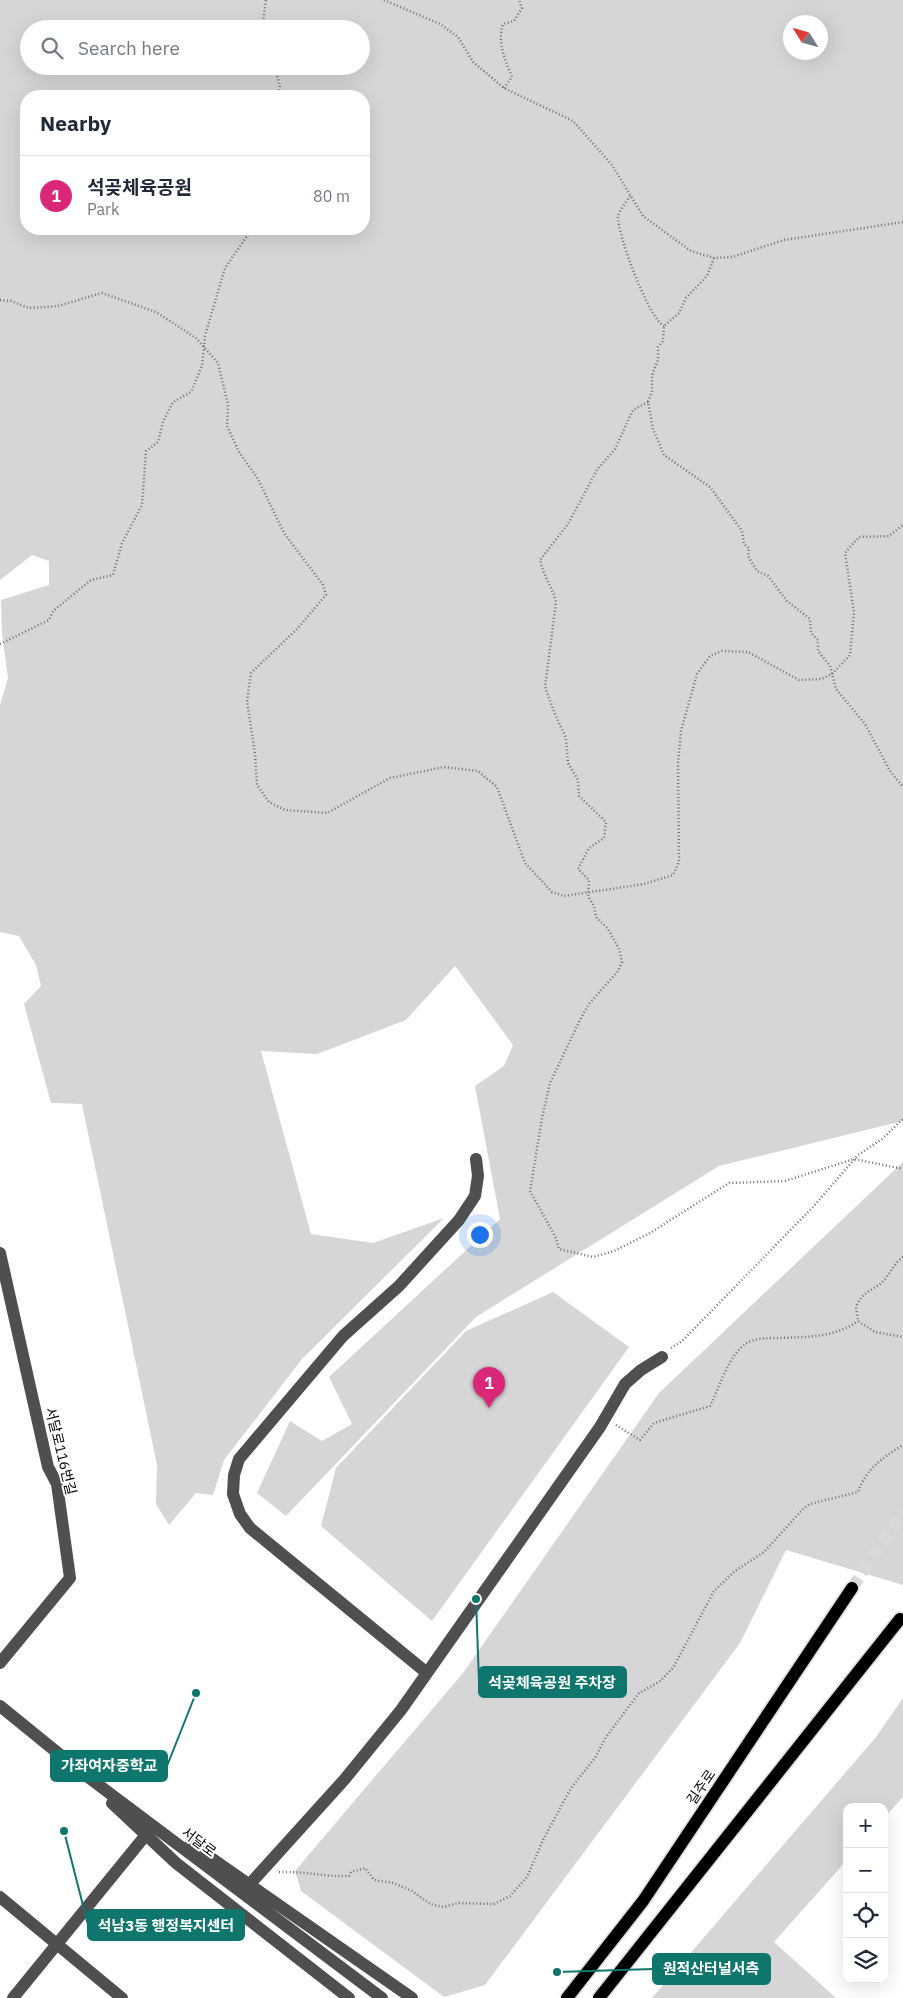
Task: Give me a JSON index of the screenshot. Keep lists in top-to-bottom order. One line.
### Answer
{"streets":{"main road":["길주로"],"street":["서달로116번길","서달로"]},"places":["석곶체육공원 주차장","가좌여자중학교","석남3동 행정복지센터","원적산터널서측"],"north":"top left","page":{"search":"Search here","heading":"Nearby","list":[{"mark":"1","name":"석곶체육공원","note":"Park","value":"80 m"}],"pins":"1","map_buttons":["+","−"]}}
